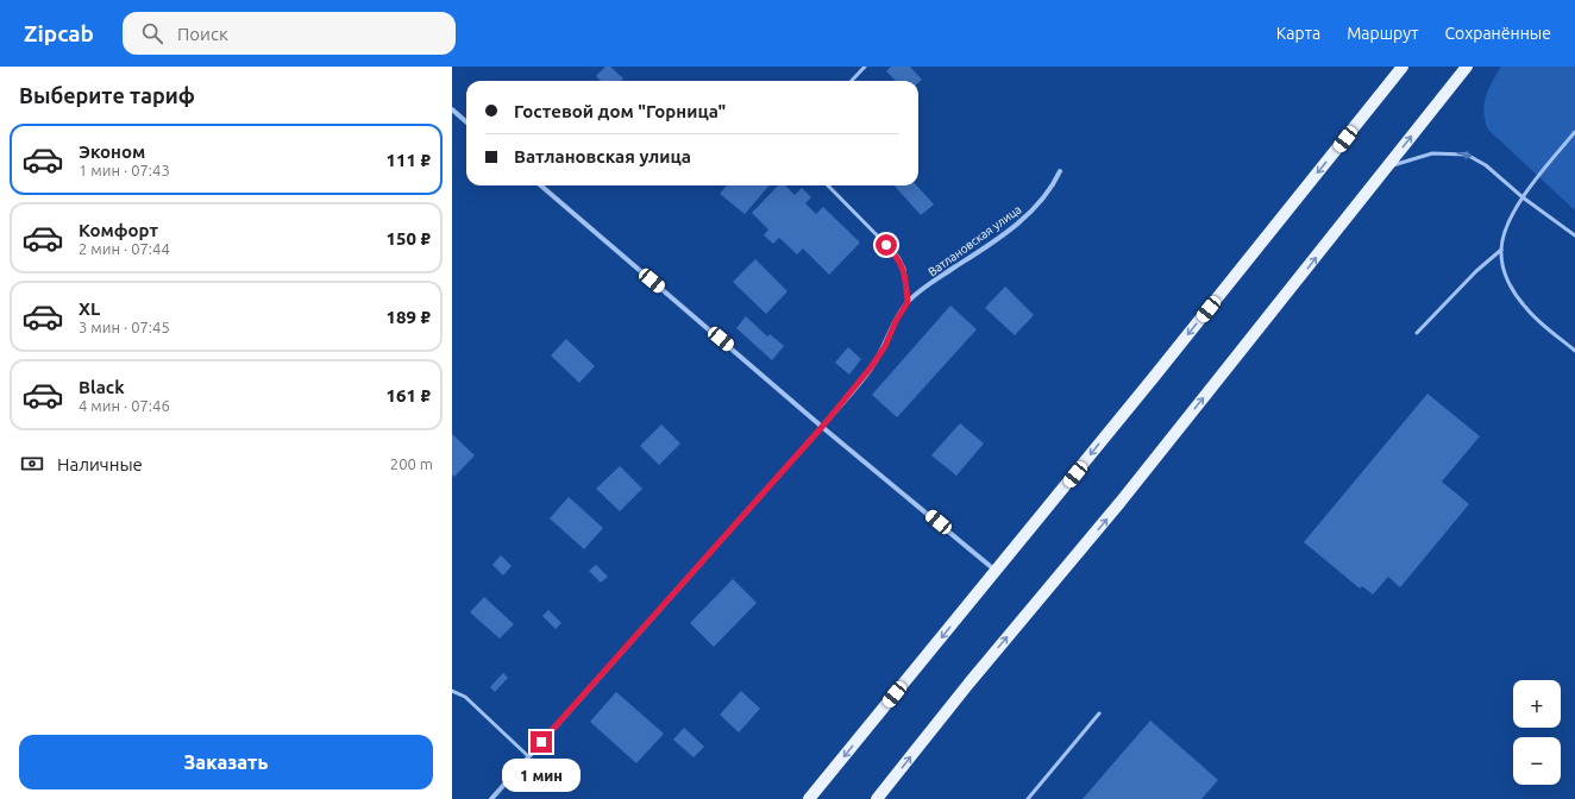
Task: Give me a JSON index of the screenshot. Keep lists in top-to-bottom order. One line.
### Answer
{"streets":{"street":["Ватлановская улица"]},"page":{"header":"Zipcab","search":"Поиск","nav":["Карта","Маршрут","Сохранённые"],"heading":"Выберите тариф","banner":["Гостевой дом \"Горница\"","Ватлановская улица"],"list":[{"name":"Эконом","note":"1 мин · 07:43","value":"111 ₽"},{"name":"Комфорт","note":"2 мин · 07:44","value":"150 ₽"},{"name":"XL","note":"3 мин · 07:45","value":"189 ₽"},{"name":"Black","note":"4 мин · 07:46","value":"161 ₽"}],"pay":["Наличные","200 m"],"map_buttons":["+","−"],"buttons":"Заказать","bubble":"1 мин"}}
